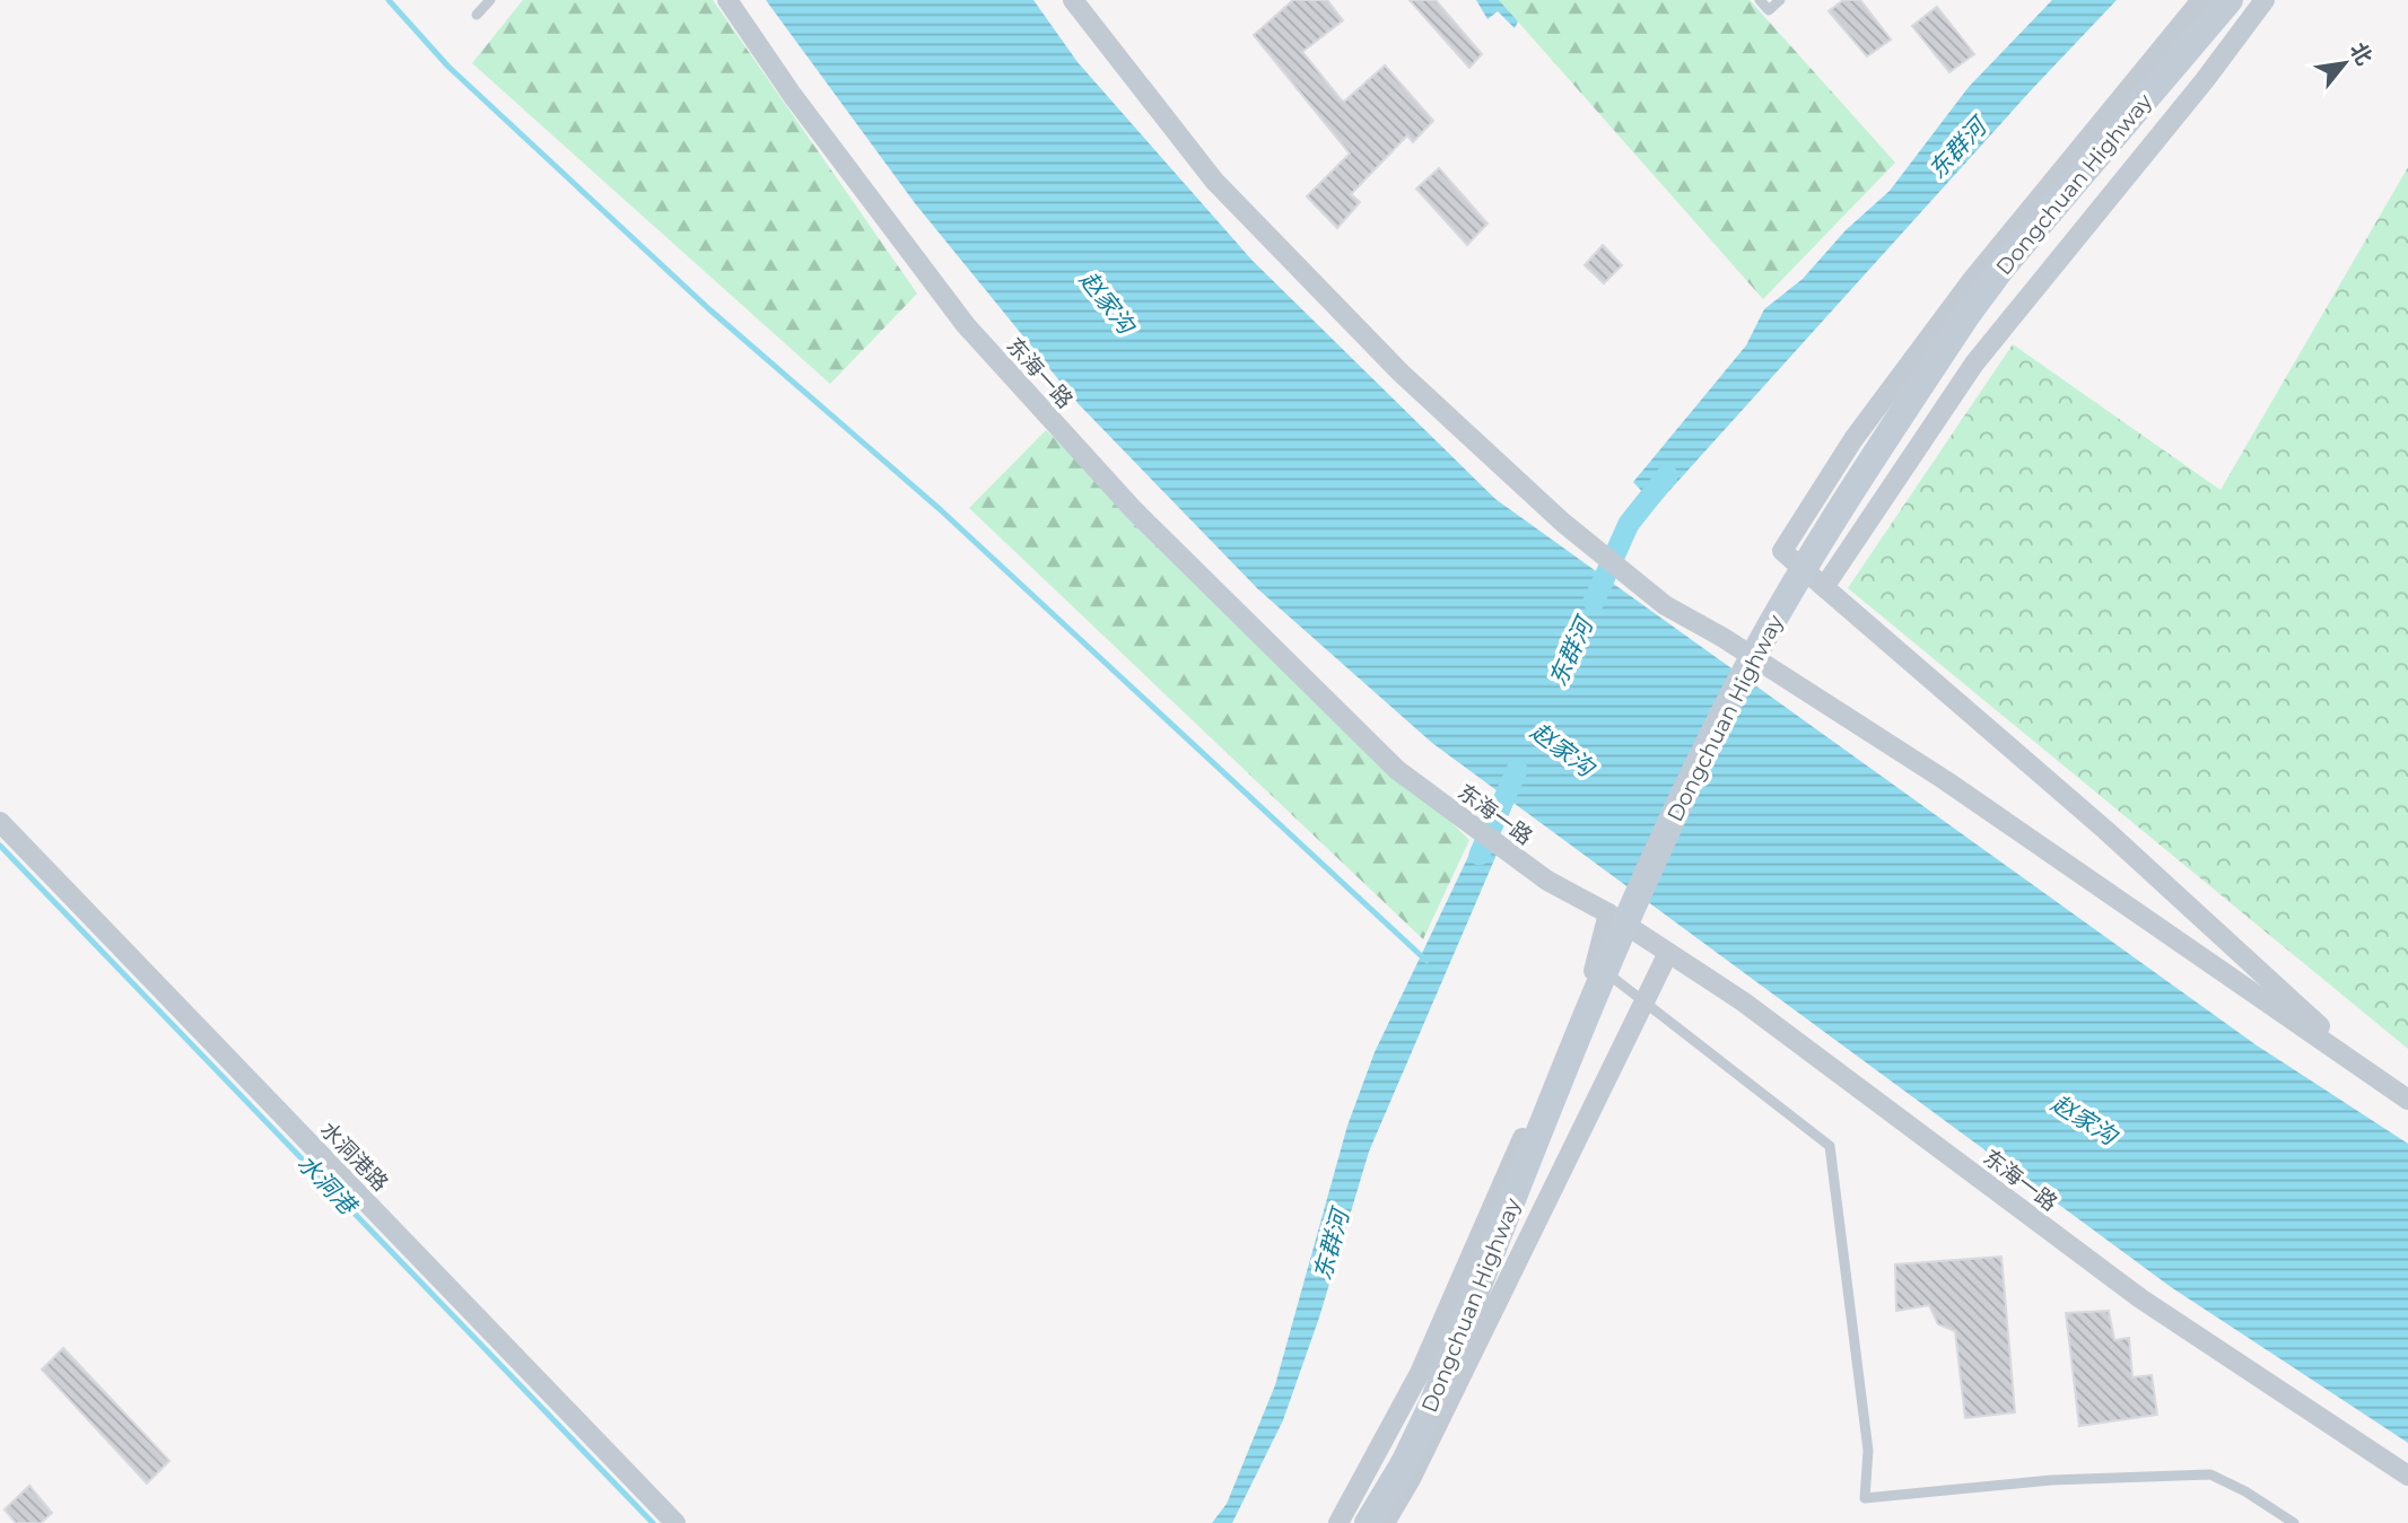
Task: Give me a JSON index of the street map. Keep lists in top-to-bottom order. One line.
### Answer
{"streets":{"street":["Dongchuan Highway","东海一路","水洞港路"]},"water":["东群河","赵家沟","水洞港"],"north":"top right"}
